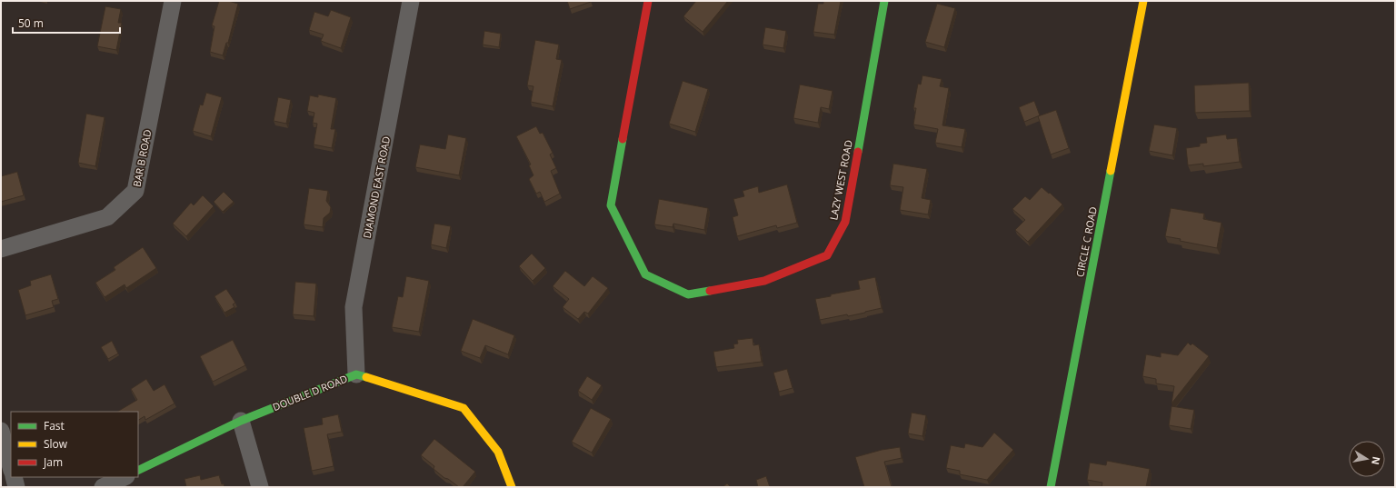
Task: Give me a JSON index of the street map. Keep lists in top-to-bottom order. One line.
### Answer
{"streets":{"street":["BAR B ROAD","LAZY WEST ROAD","DIAMOND EAST ROAD","CIRCLE C ROAD","DOUBLE D ROAD"]},"crossings":[["DIAMOND EAST ROAD","DOUBLE D ROAD"]],"legend":["Fast","Slow","Jam"],"scale_bar":"50 m","north":"right"}
